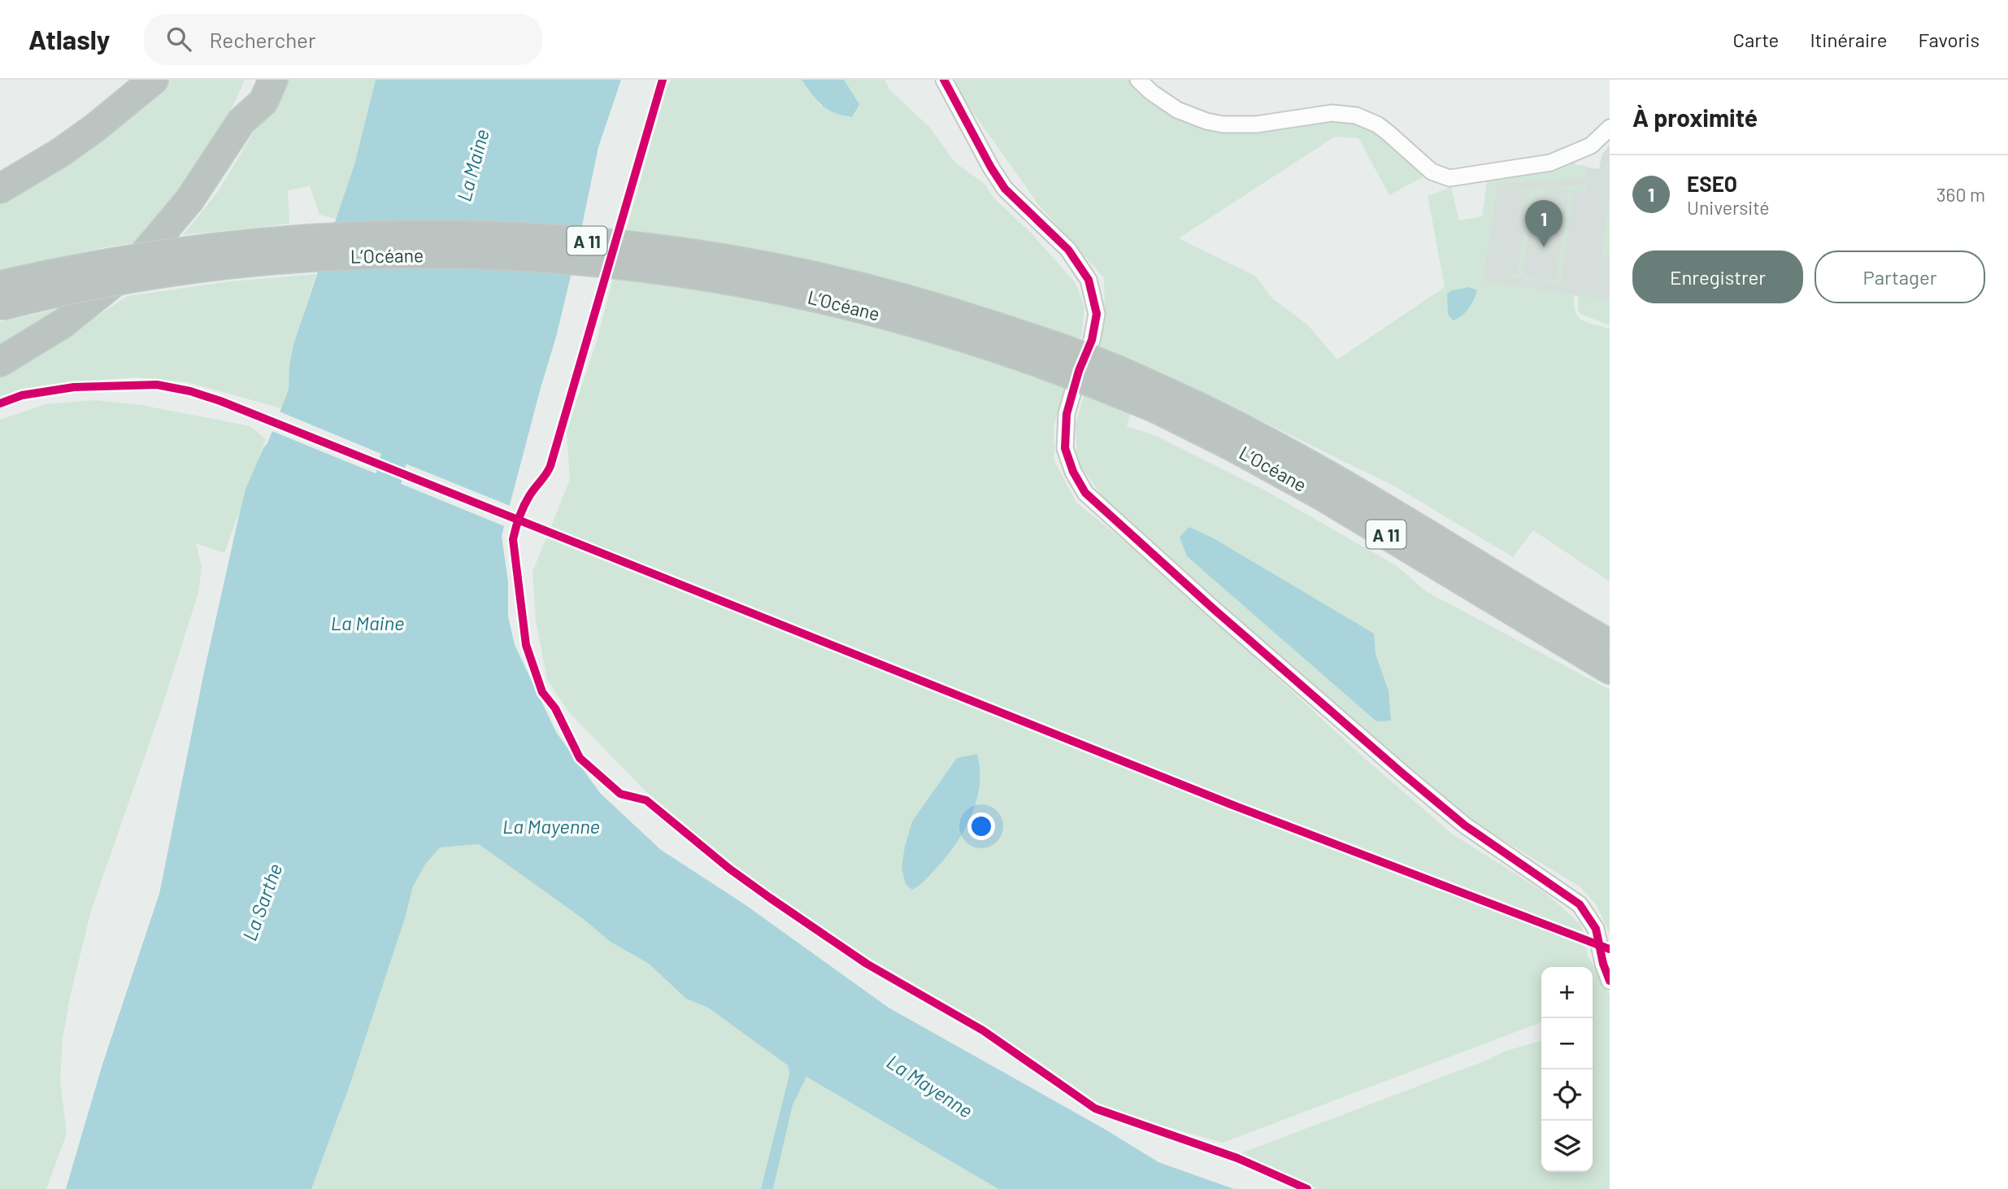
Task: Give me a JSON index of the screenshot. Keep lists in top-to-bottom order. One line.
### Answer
{"streets":{"highway":["A 11","L’Océane"]},"water":["La Maine","La Mayenne","La Sarthe"],"page":{"header":"Atlasly","search":"Rechercher","nav":["Carte","Itinéraire","Favoris"],"heading":"À proximité","list":[{"mark":"1","name":"ESEO","note":"Université","value":"360 m"}],"pins":"1","buttons":["Enregistrer","Partager"],"map_buttons":["+","−"]}}
